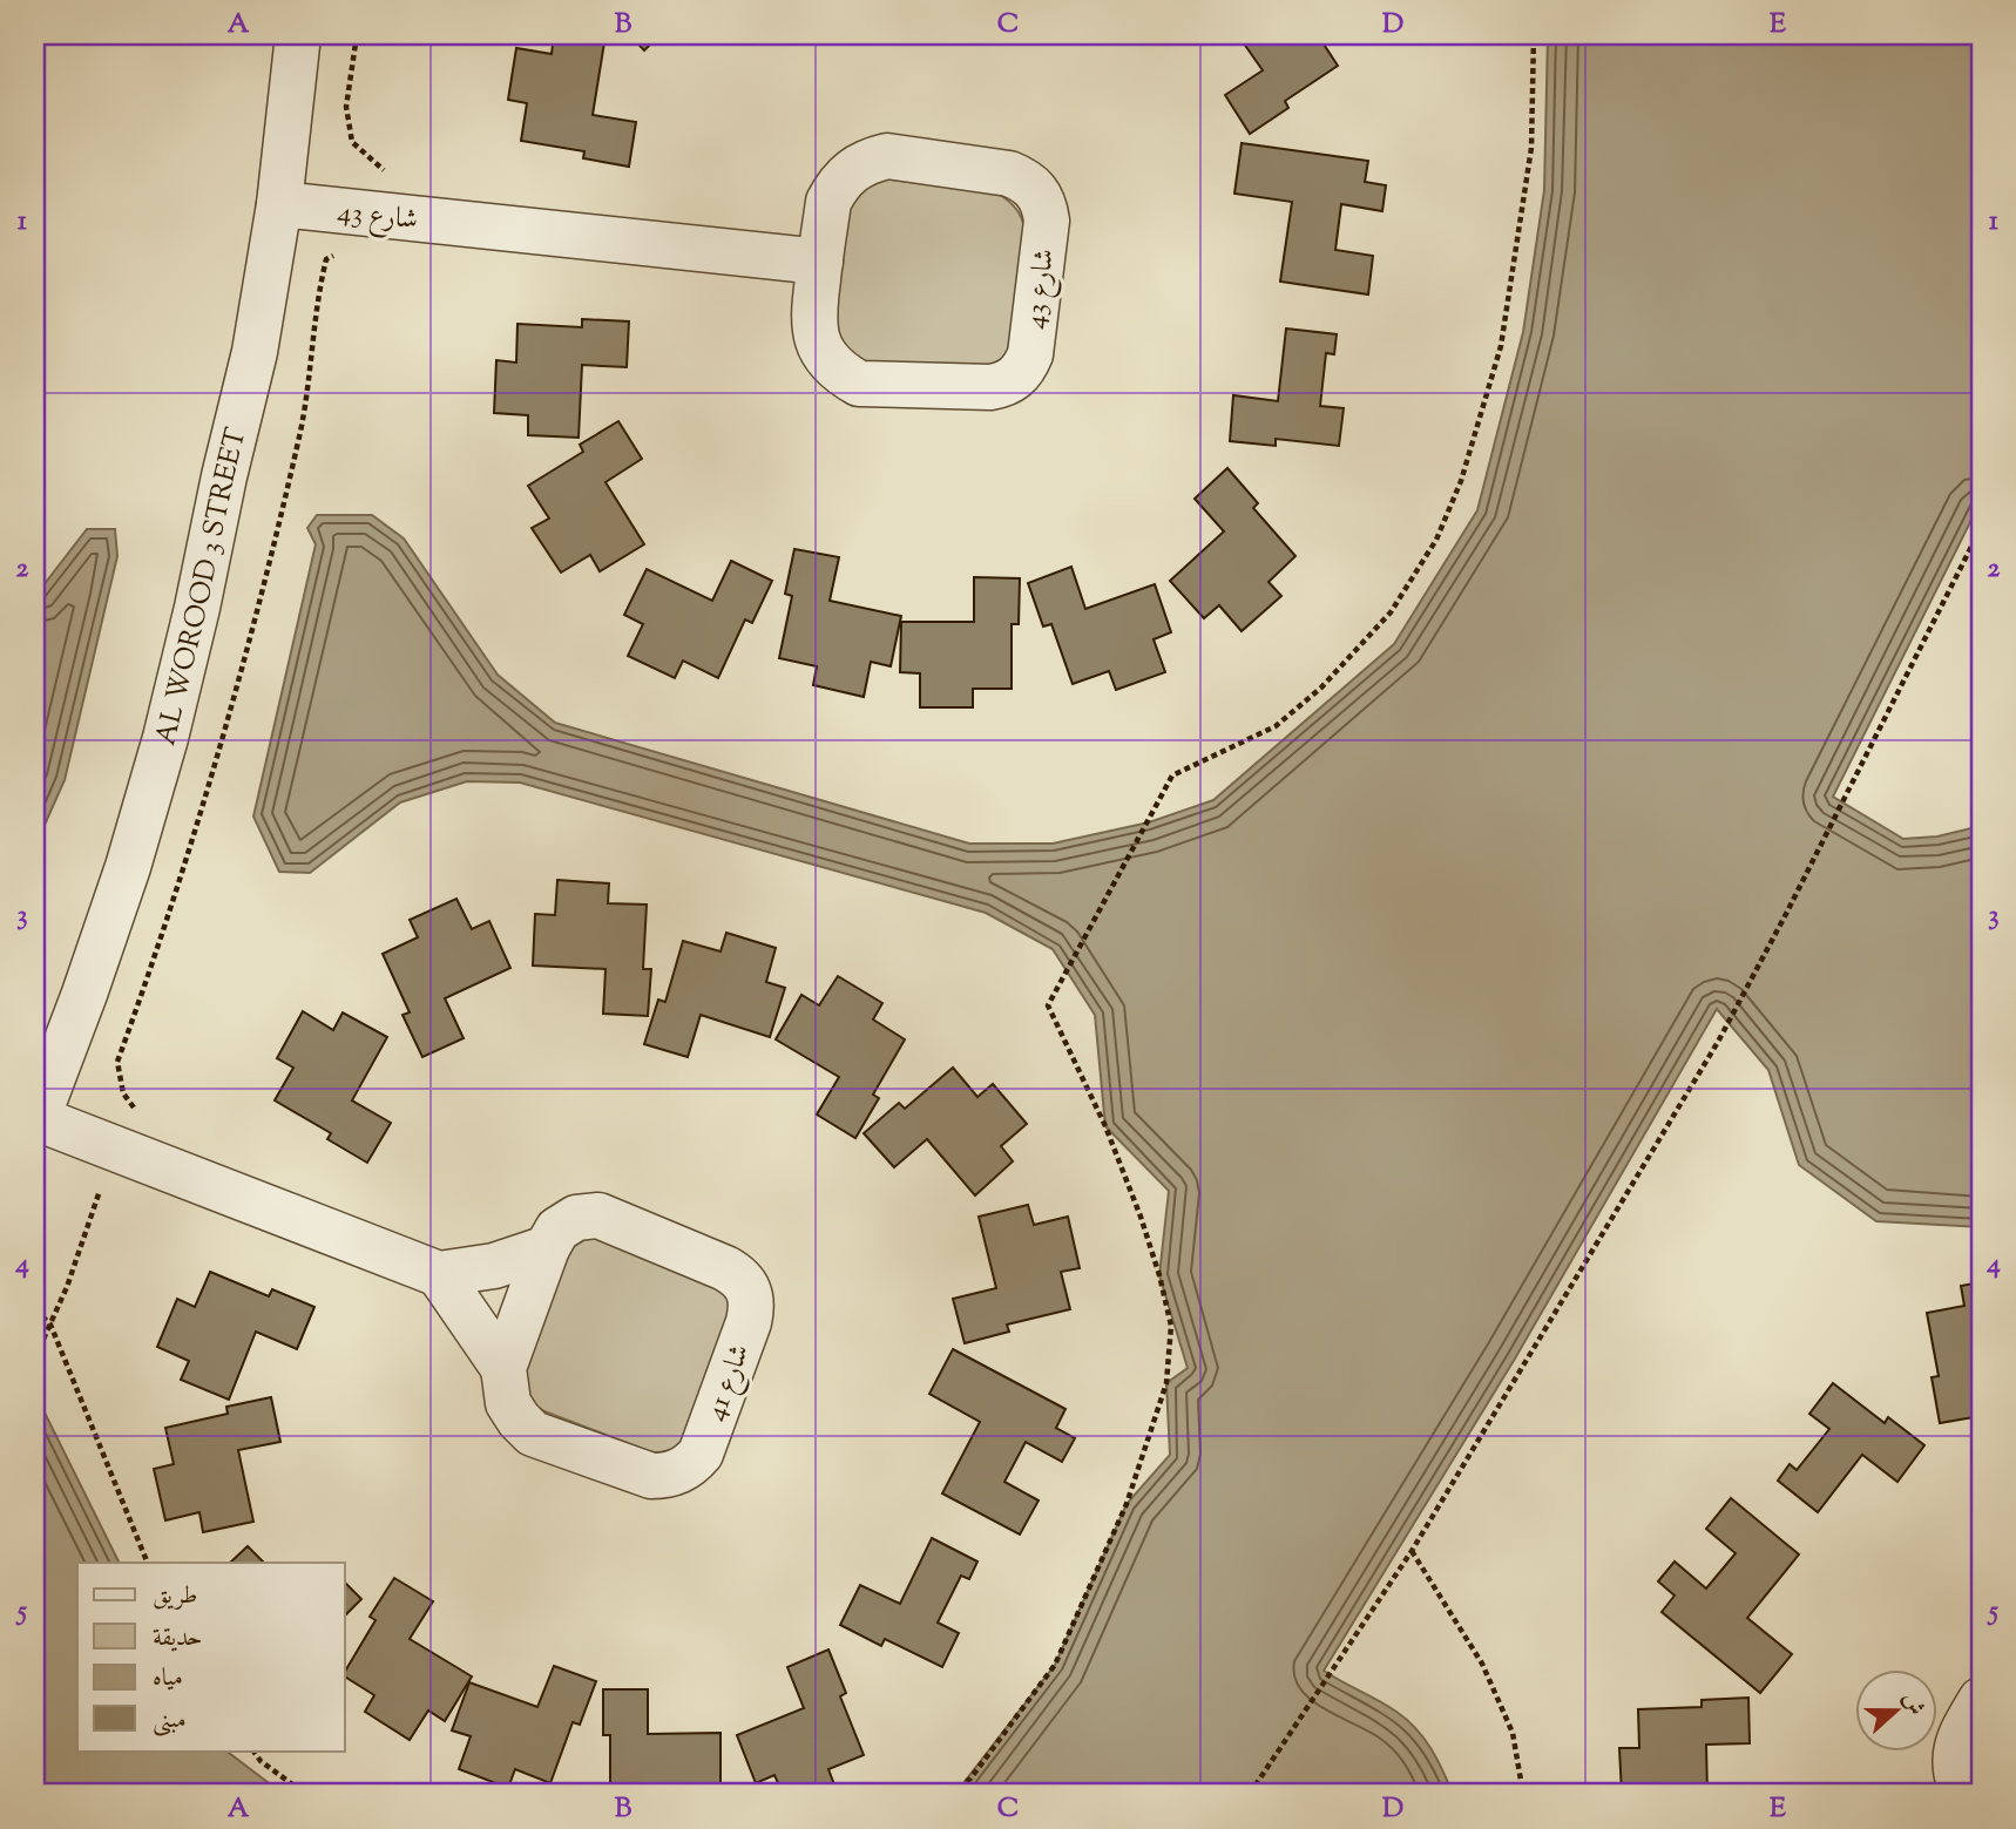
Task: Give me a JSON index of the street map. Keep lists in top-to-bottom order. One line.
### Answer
{"streets":{"street":["شارع 43","AL WOROOD 3 STREET","شارع 41"]},"crossings":[["شارع 43","AL WOROOD 3 STREET"],["AL WOROOD 3 STREET","شارع 41"]],"legend":["طريق","حديقة","مياه","مبنى"],"north":"right","grid":{"columns":["A","B","C","D","E"],"rows":["1","2","3","4","5"]}}
